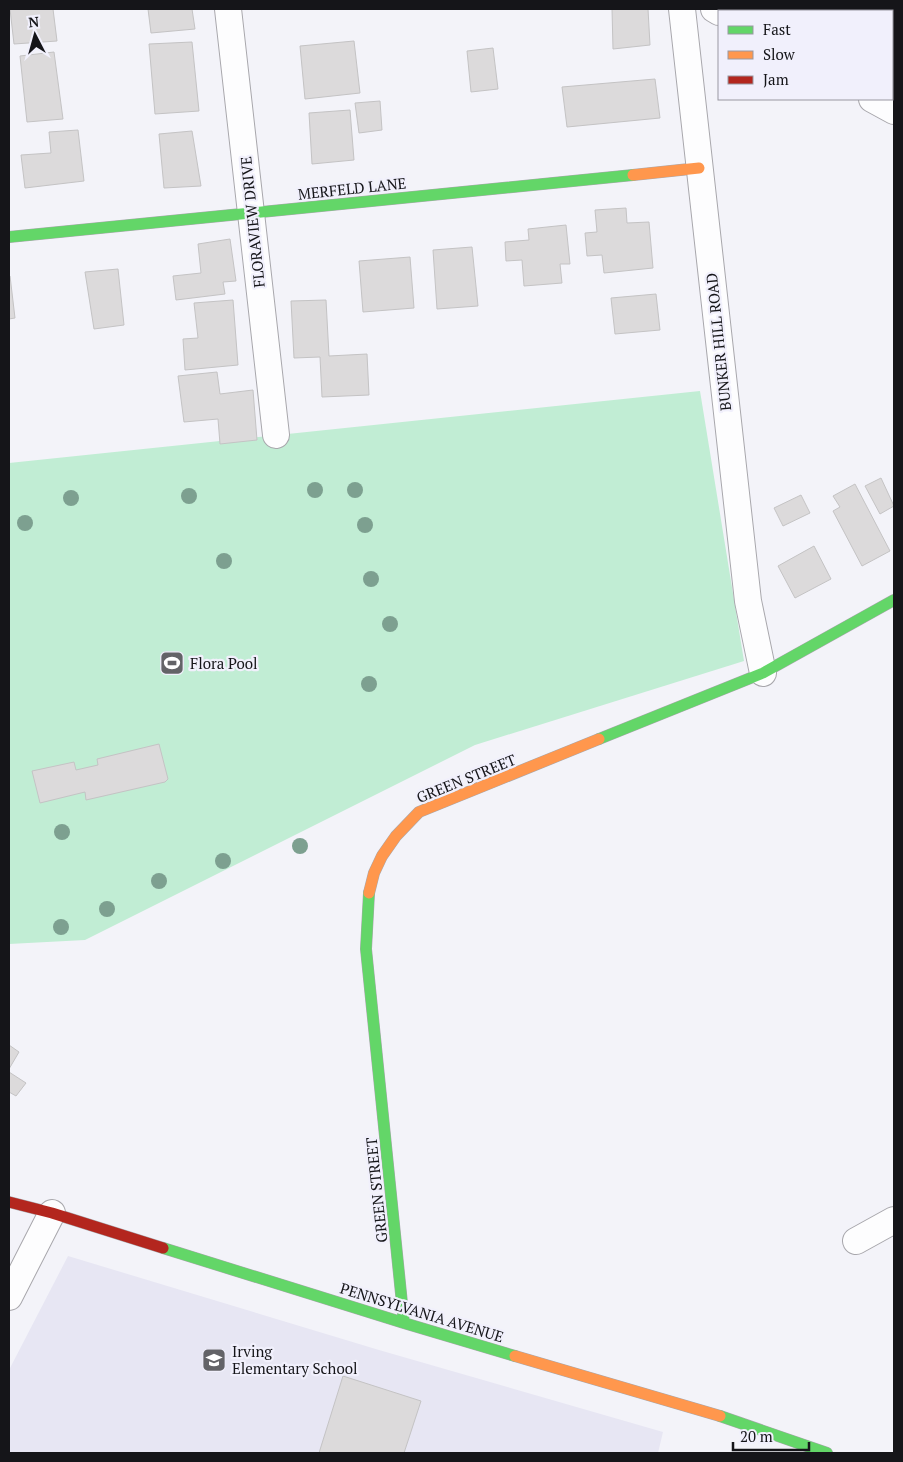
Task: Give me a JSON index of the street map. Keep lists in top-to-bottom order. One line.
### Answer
{"streets":{"street":["MERFELD LANE","FLORAVIEW DRIVE","BUNKER HILL ROAD","GREEN STREET","PENNSYLVANIA AVENUE"]},"crossings":[["MERFELD LANE","FLORAVIEW DRIVE"],["MERFELD LANE","BUNKER HILL ROAD"],["BUNKER HILL ROAD","GREEN STREET"],["GREEN STREET","PENNSYLVANIA AVENUE"]],"places":{"sports":["Flora Pool"],"school or university":["Irving Elementary School"]},"legend":["Fast","Slow","Jam"],"scale_bar":"20 m","north":"top"}
